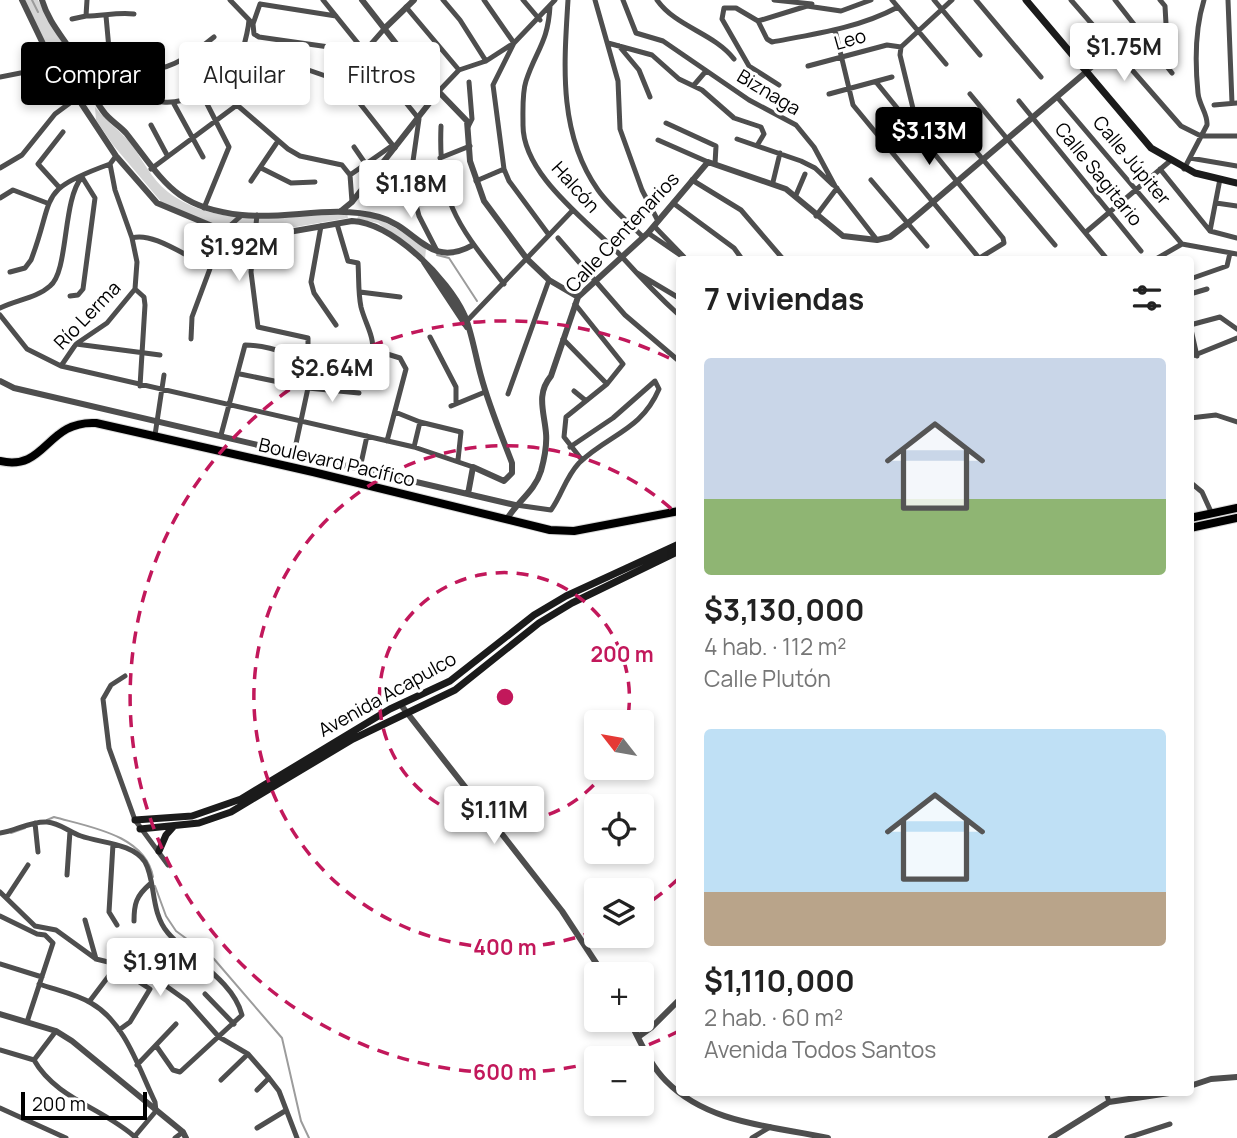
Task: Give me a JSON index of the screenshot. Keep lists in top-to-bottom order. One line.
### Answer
{"streets":{"main road":["Boulevard Pacífico","Avenida Acapulco"],"street":["Leo","Biznaga","Calle Júpiter","Calle Sagitario","Halcón","Calle Centenarios","Río Lerma"]},"crossings":[["Halcón","Calle Centenarios"],["Calle Centenarios","Boulevard Pacífico"]],"scale_bar":"200 m","north":"top left","page":{"price":["$1.75M","$3.13M","$1.18M","$1.92M","$2.64M","$1.11M","$1.91M"],"chip":["Comprar","Alquilar","Filtros"],"heading":"7 viviendas","list":[{"name":"$3,130,000","note":"4 hab. · 112 m² · Calle Plutón"},{"name":"$1,110,000","note":"2 hab. · 60 m² · Avenida Todos Santos"}],"map_buttons":["+","−"],"scale":"200 m"},"rings":["200 m","400 m","600 m"]}
